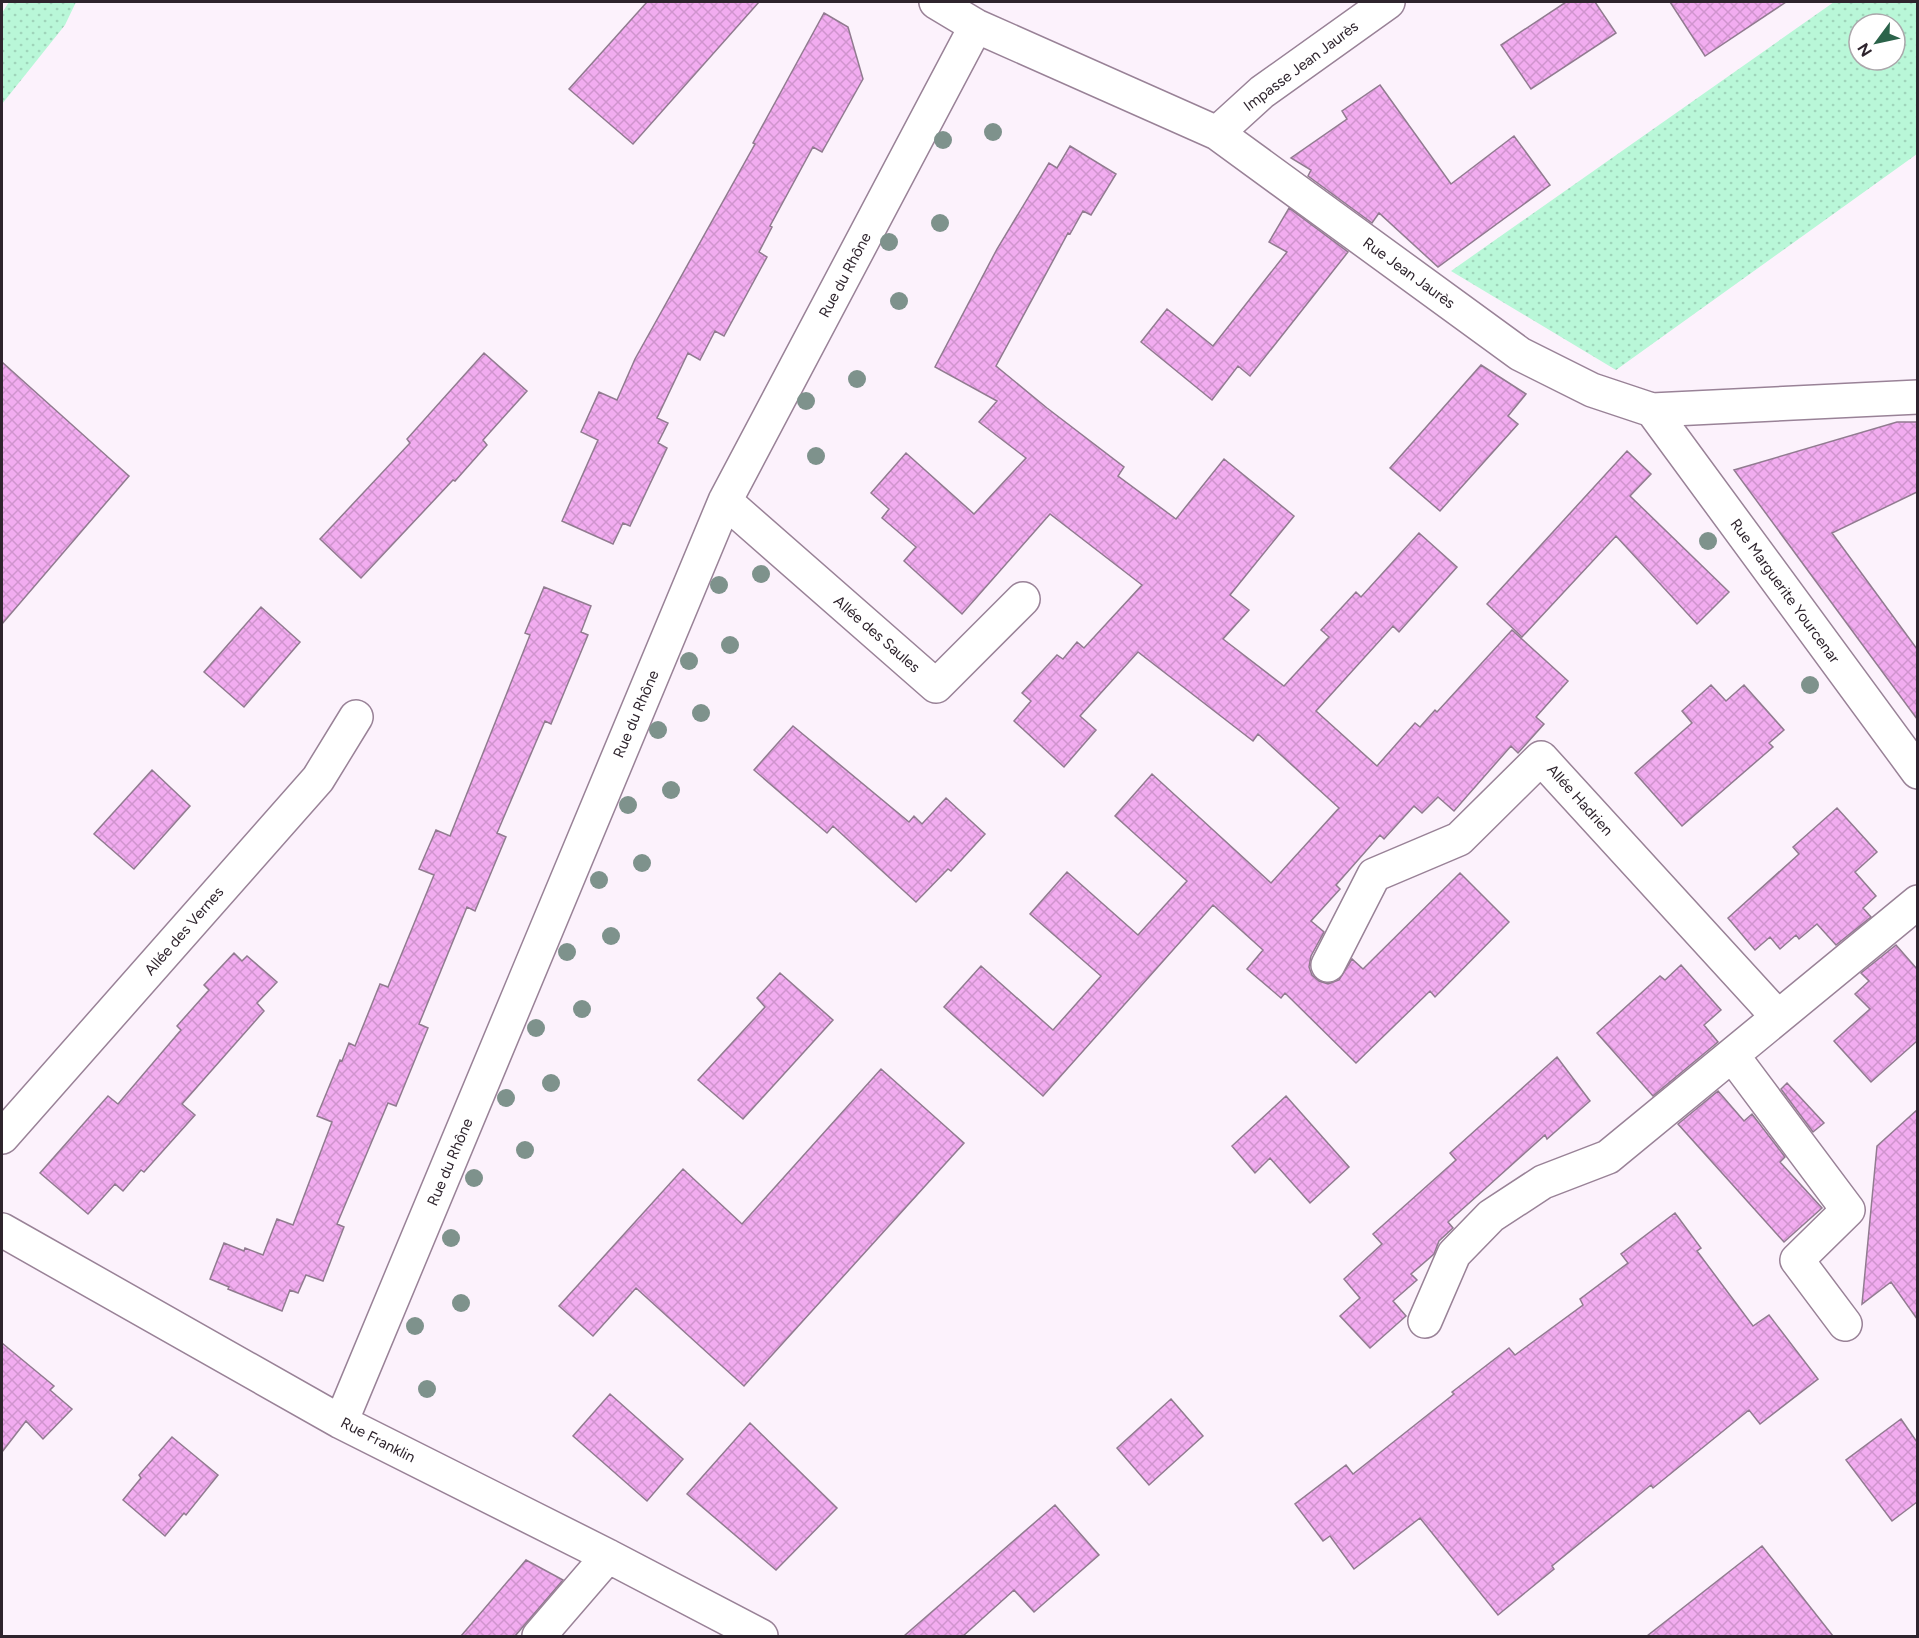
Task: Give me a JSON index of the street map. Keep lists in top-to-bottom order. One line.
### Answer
{"streets":{"street":["Impasse Jean Jaurès","Rue Jean Jaurès","Rue du Rhône","Rue Marguerite Yourcenar","Allée des Saules","Allée Hadrien","Allée des Vernes","Rue Franklin"]},"crossings":[["Impasse Jean Jaurès","Rue Jean Jaurès"],["Rue Jean Jaurès","Rue du Rhône"],["Rue Jean Jaurès","Rue Marguerite Yourcenar"],["Rue du Rhône","Allée des Saules"],["Rue du Rhône","Rue Franklin"]],"north":"bottom left"}
